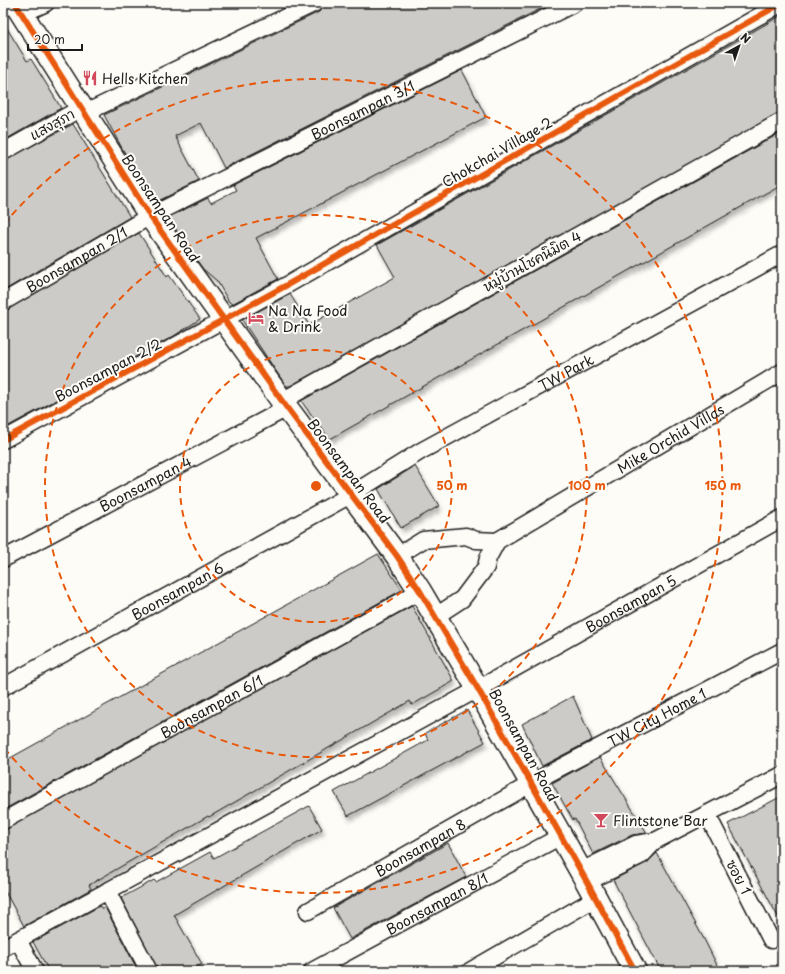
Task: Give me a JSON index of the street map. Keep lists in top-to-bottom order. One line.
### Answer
{"streets":{"street":["Boonsampan 3/1","แสงสุภา","Chokchai Village 2","Boonsampan Road","Boonsampan 2/1","หมู่บ้านโชคนิมิต 4","Boonsampan 2/2","TW Park","Mike Orchid Villas","Boonsampan 4","Boonsampan 6","Boonsampan 5","Boonsampan 6/1","TW City Home 1","Boonsampan 8","ซอย 1","Boonsampan 8/1"]},"crossings":[["Boonsampan 3/1","Boonsampan Road"],["Boonsampan 3/1","Boonsampan 2/1"],["แสงสุภา","Boonsampan Road"],["Chokchai Village 2","Boonsampan Road"],["Chokchai Village 2","Boonsampan 2/2"],["Boonsampan Road","Boonsampan 2/1"],["Boonsampan Road","หมู่บ้านโชคนิมิต 4"],["Boonsampan Road","Boonsampan 2/2"],["Boonsampan Road","TW Park"],["Boonsampan Road","Boonsampan 4"],["Boonsampan Road","Boonsampan 6"],["Boonsampan Road","Boonsampan 5"],["Boonsampan Road","Boonsampan 6/1"],["Boonsampan Road","TW City Home 1"],["Boonsampan Road","Boonsampan 8"],["Boonsampan Road","Boonsampan 8/1"],["หมู่บ้านโชคนิมิต 4","Boonsampan 4"],["TW Park","Boonsampan 6"],["TW City Home 1","Boonsampan 8"]],"places":{"restaurant":["Hells Kitchen"],"hotel":["Na Na Food & Drink"],"bar":["Flintstone Bar"]},"scale_bar":"20 m","north":"top right","rings":["50 m","100 m","150 m"]}
